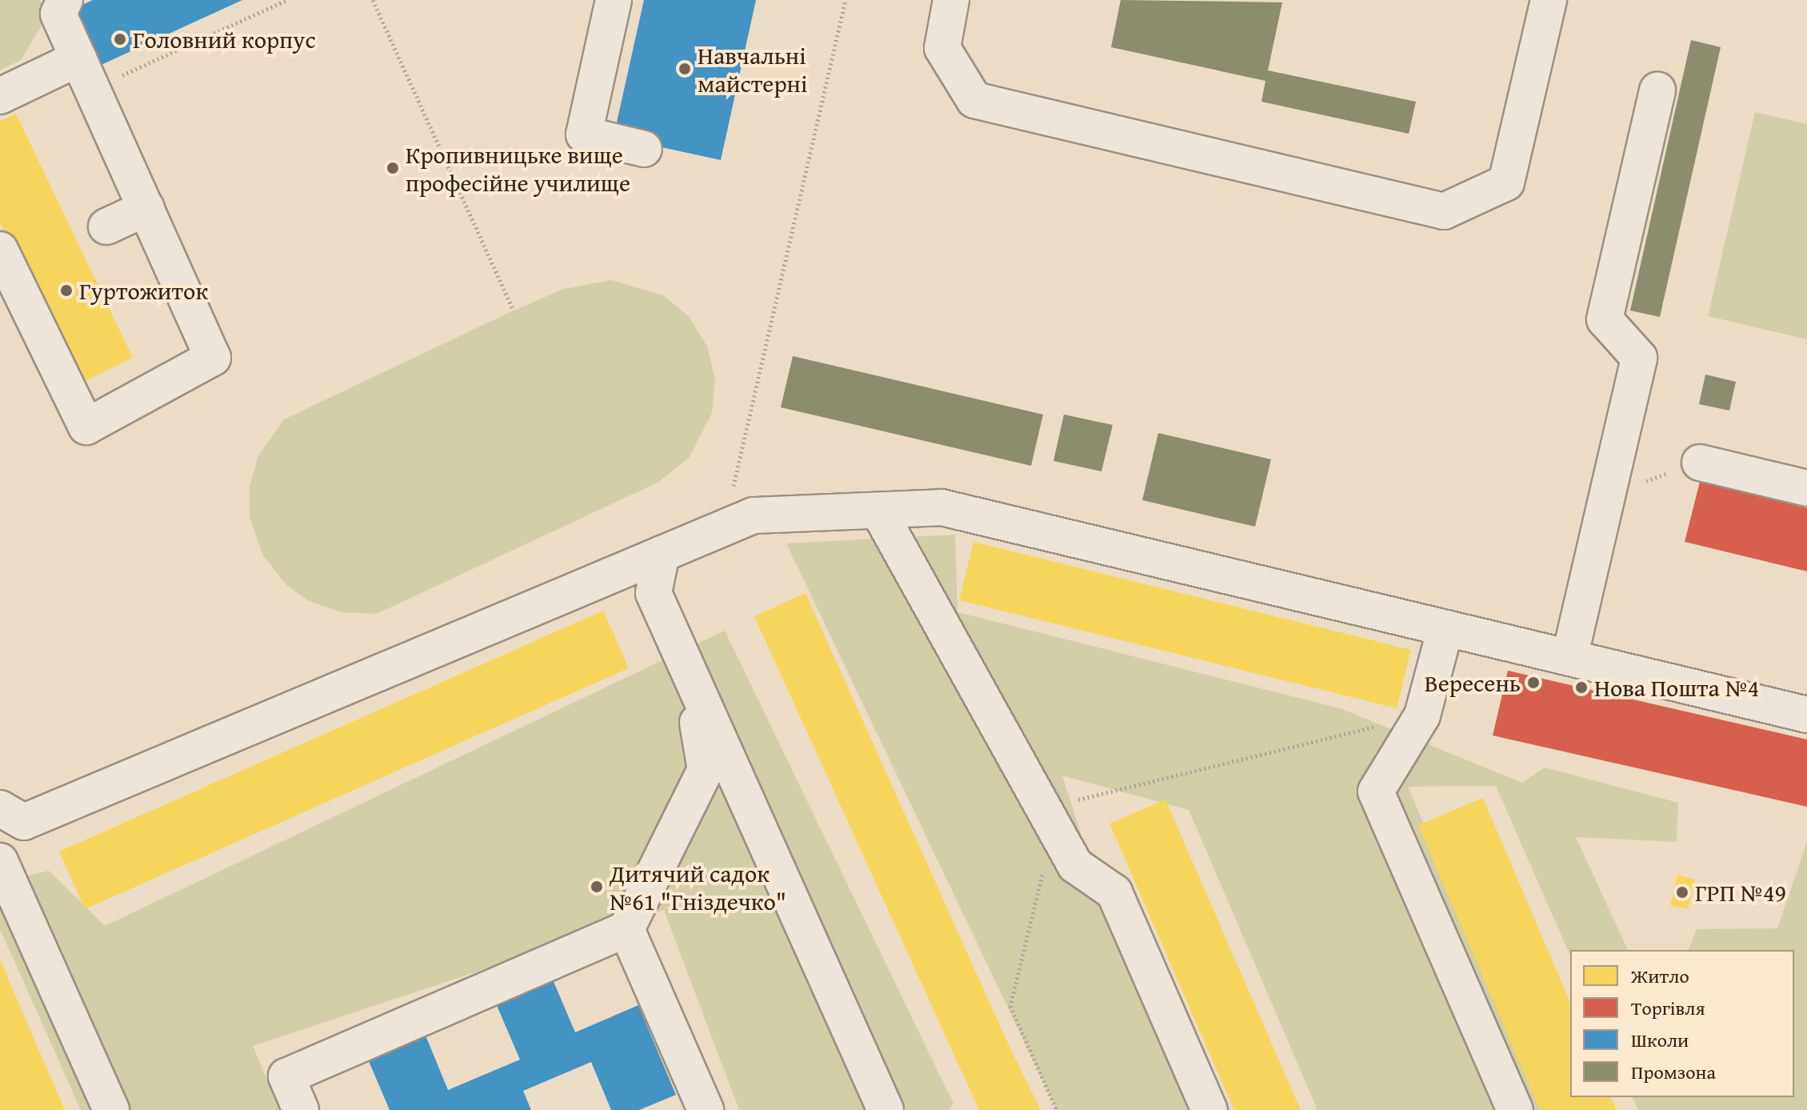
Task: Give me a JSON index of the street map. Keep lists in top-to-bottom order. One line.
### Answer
{"places":["Головний корпус","Навчальні майстерні","Кропивницьке вище професійне училище","Гуртожиток","Вересень","Нова Пошта №4","Дитячий садок №61 \"Гніздечко\"","ГРП №49"],"legend":["Житло","Торгівля","Школи","Промзона"]}
